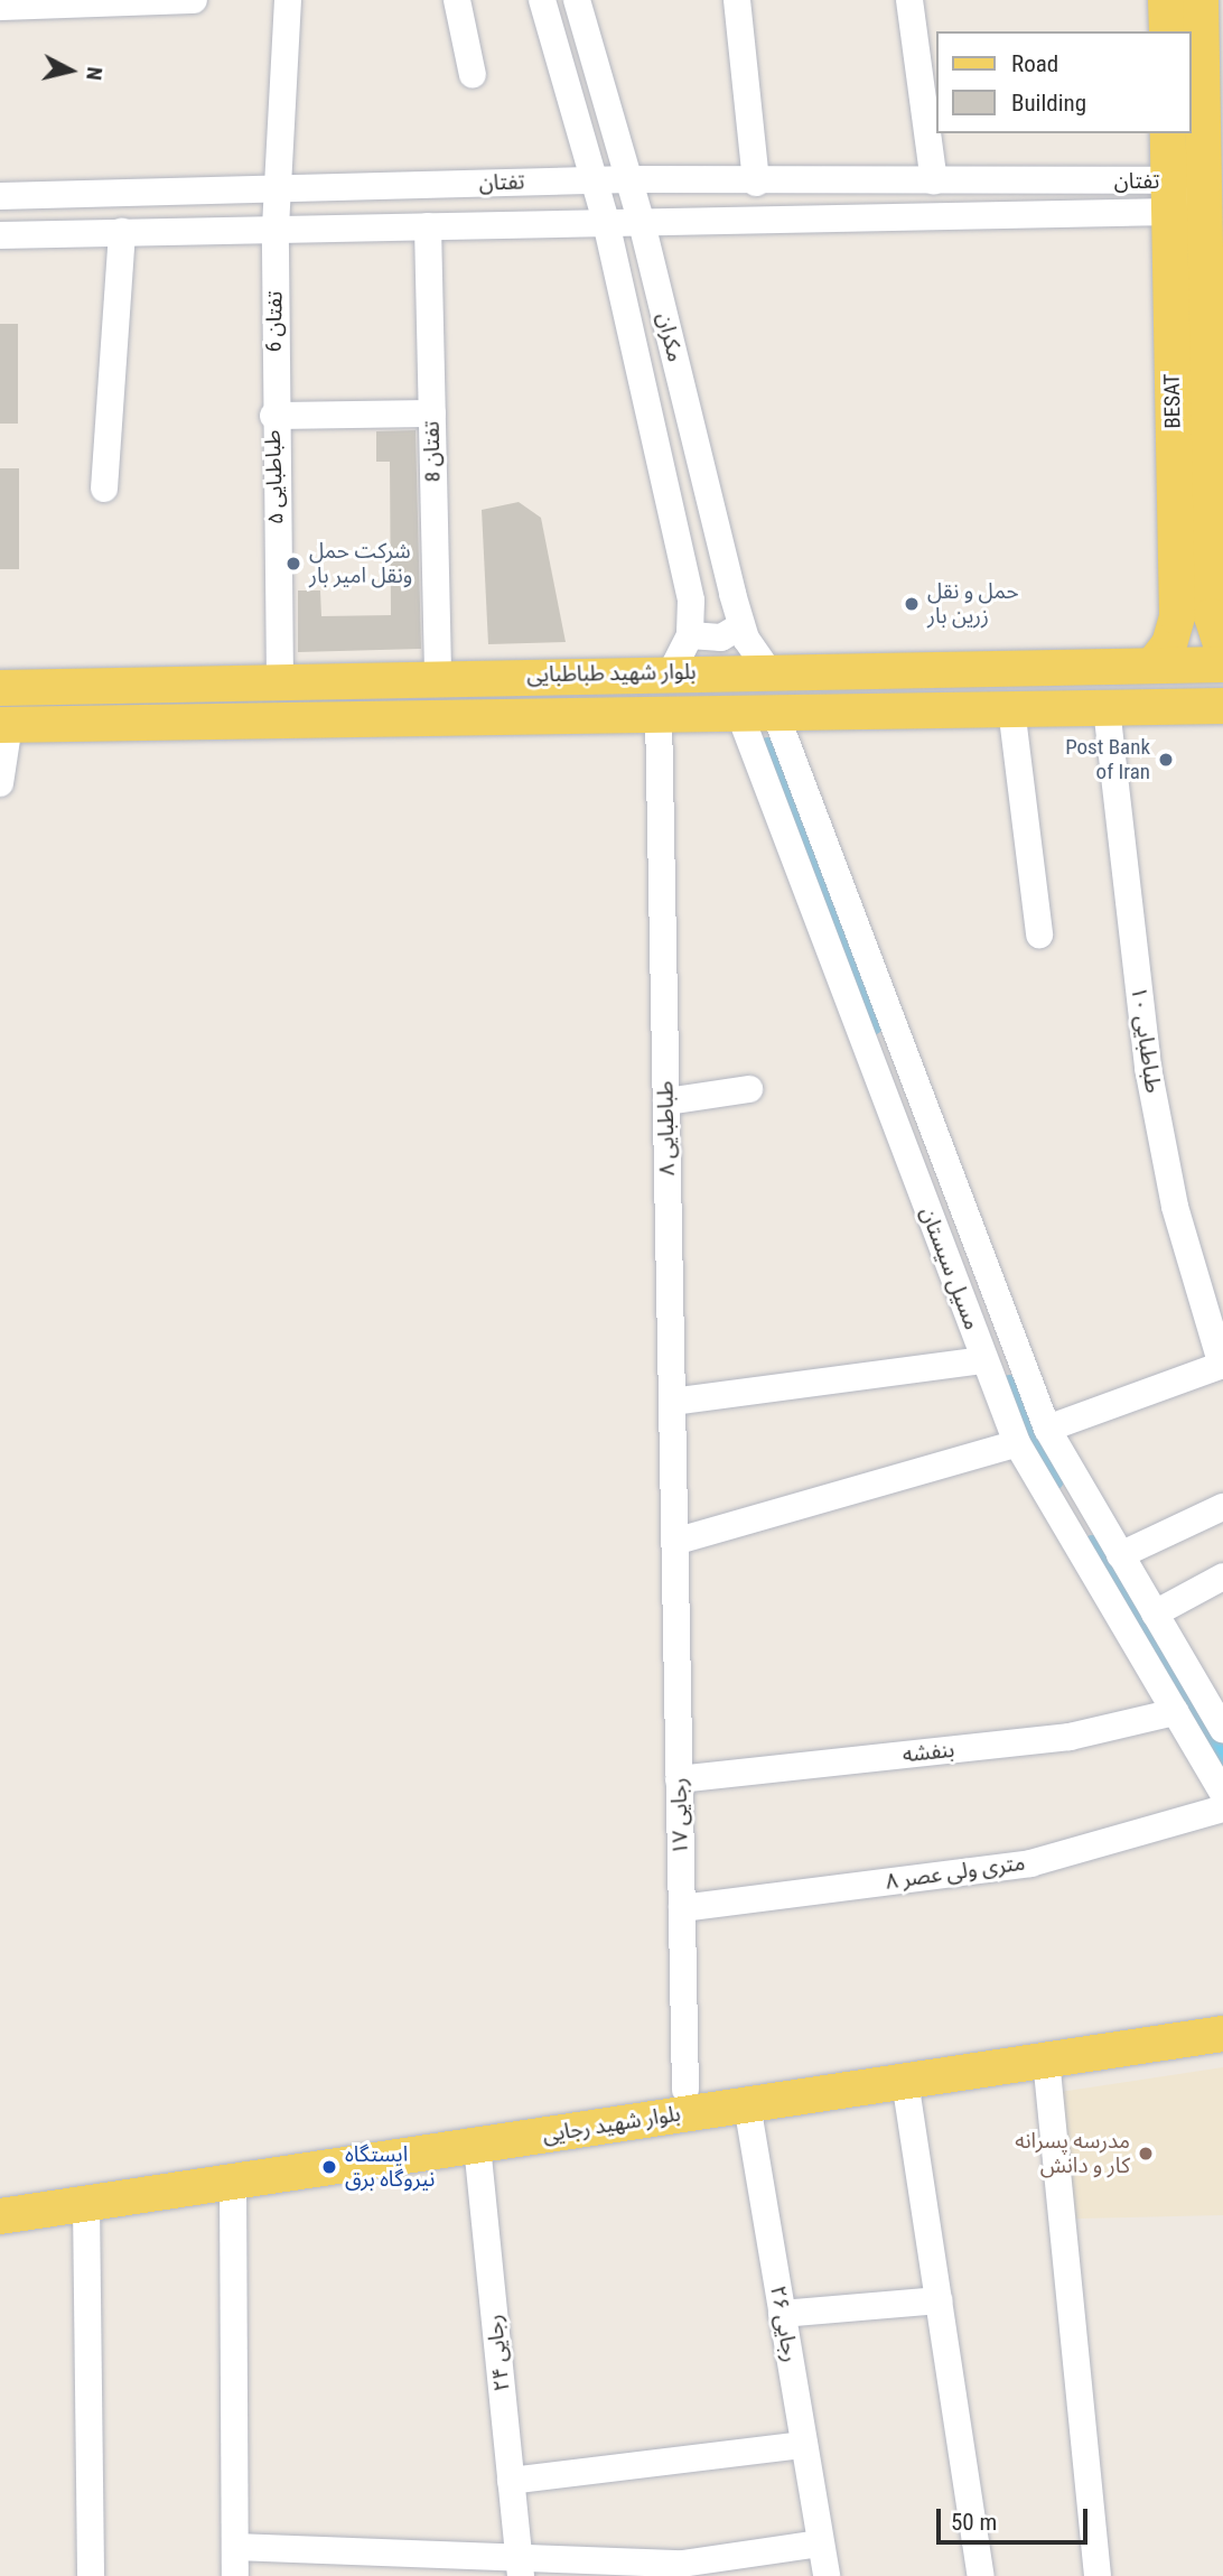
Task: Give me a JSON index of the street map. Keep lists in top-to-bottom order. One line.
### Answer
{"streets":{"main road":["BESAT","بلوار شهید طباطبایی","بلوار شهید رجایی"],"street":["تفتان","تفتان 6","مکران","تفتان 8","طباطبایی ۵","طباطبایی ۱۰","طباطبایی ۸","مسیل سیستان","بنفشه","رجایی ۱۷","۸ متری ولی عصر","رجایی ۲۶","رجایی ۲۴"]},"crossings":[["تفتان","تفتان 6"],["تفتان","مکران"],["تفتان","BESAT"],["تفتان","تفتان 8"],["تفتان 6","طباطبایی ۵"],["مکران","بلوار شهید طباطبایی"],["BESAT","بلوار شهید طباطبایی"],["تفتان 8","بلوار شهید طباطبایی"],["طباطبایی ۵","بلوار شهید طباطبایی"],["بلوار شهید طباطبایی","طباطبایی ۱۰"],["بلوار شهید طباطبایی","طباطبایی ۸"],["بلوار شهید طباطبایی","مسیل سیستان"],["طباطبایی ۸","رجایی ۱۷"],["مسیل سیستان","بنفشه"],["بنفشه","رجایی ۱۷"],["رجایی ۱۷","۸ متری ولی عصر"],["رجایی ۱۷","بلوار شهید رجایی"],["بلوار شهید رجایی","رجایی ۲۶"],["بلوار شهید رجایی","رجایی ۲۴"]],"places":["شرکت حمل ونقل امیر بار","حمل و نقل زرین بار","Post Bank of Iran","مدرسه پسرانه کار و دانش","ایستگاه نیروگاه برق"],"legend":["Road","Building"],"scale_bar":"50 m","north":"right"}
